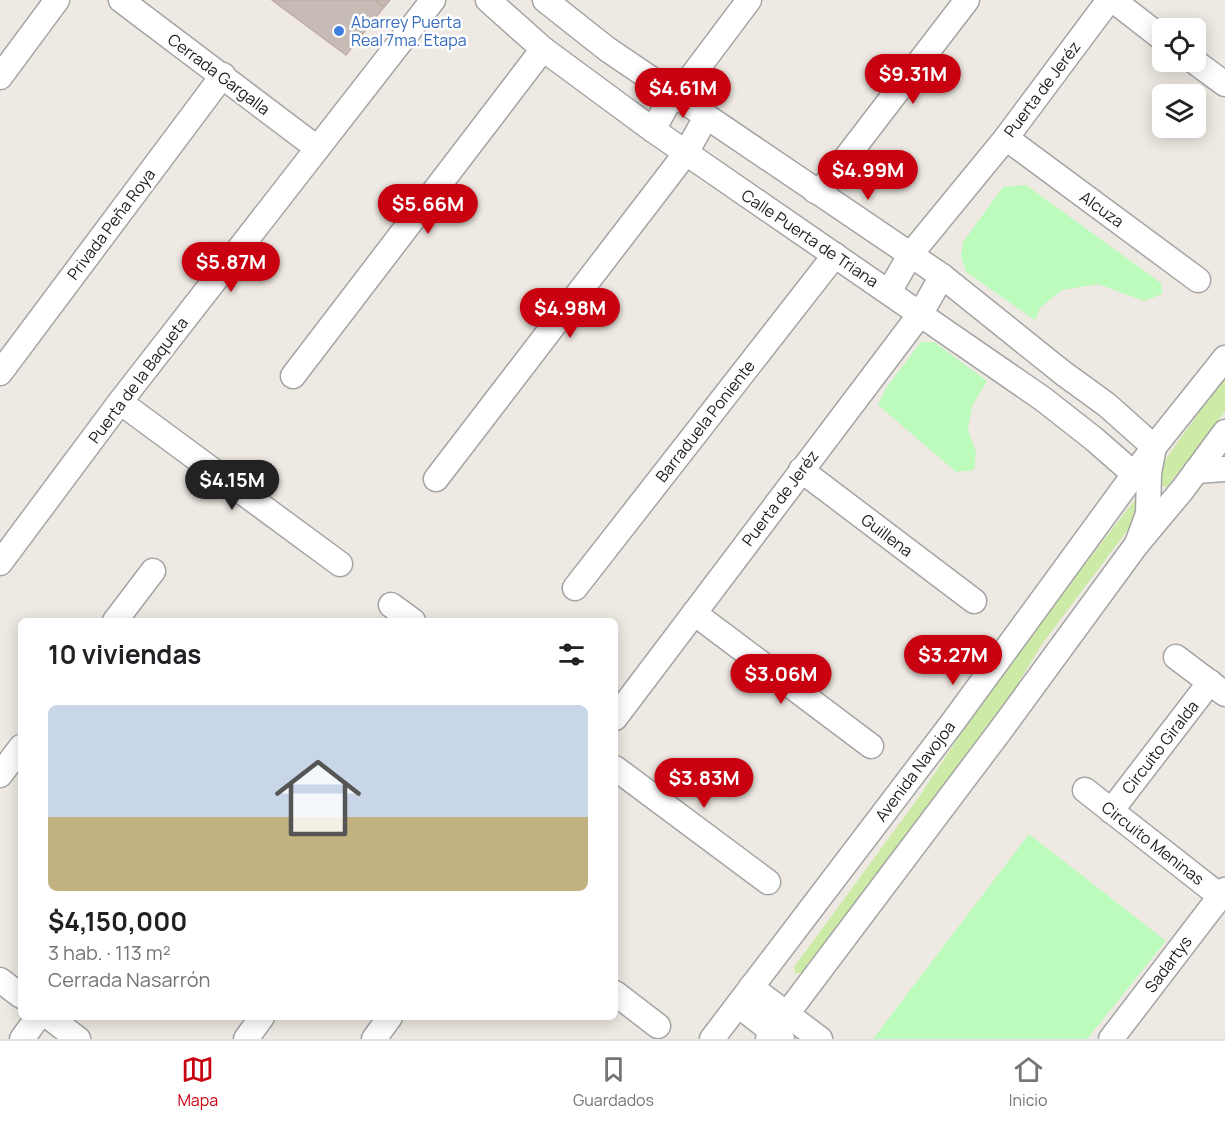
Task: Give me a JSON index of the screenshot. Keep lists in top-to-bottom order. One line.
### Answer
{"streets":{"street":["Cerrada Gargalla","Puerta de Jeréz","Alcuza","Privada Peña Roya","Calle Puerta de Triana","Puerta de la Baqueta","Barraduela Poniente","Guillena","Circuito Giralda","Avenida Navojoa","Circuito Meninas","Sadartys"]},"crossings":[["Cerrada Gargalla","Privada Peña Roya"],["Cerrada Gargalla","Puerta de la Baqueta"],["Puerta de Jeréz","Alcuza"],["Puerta de Jeréz","Calle Puerta de Triana"],["Puerta de Jeréz","Guillena"],["Calle Puerta de Triana","Barraduela Poniente"],["Calle Puerta de Triana","Avenida Navojoa"],["Circuito Giralda","Circuito Meninas"],["Circuito Meninas","Sadartys"]],"places":["Abarrey Puerta Real 7ma. Etapa"],"page":{"price":["$9.31M","$4.61M","$4.99M","$5.66M","$5.87M","$4.98M","$4.15M","$3.27M","$3.06M","$3.83M"],"heading":"10 viviendas","list":[{"name":"$4,150,000","note":"3 hab. · 113 m² · Cerrada Nasarrón"}],"tabs":["Mapa","Guardados","Inicio"]}}
